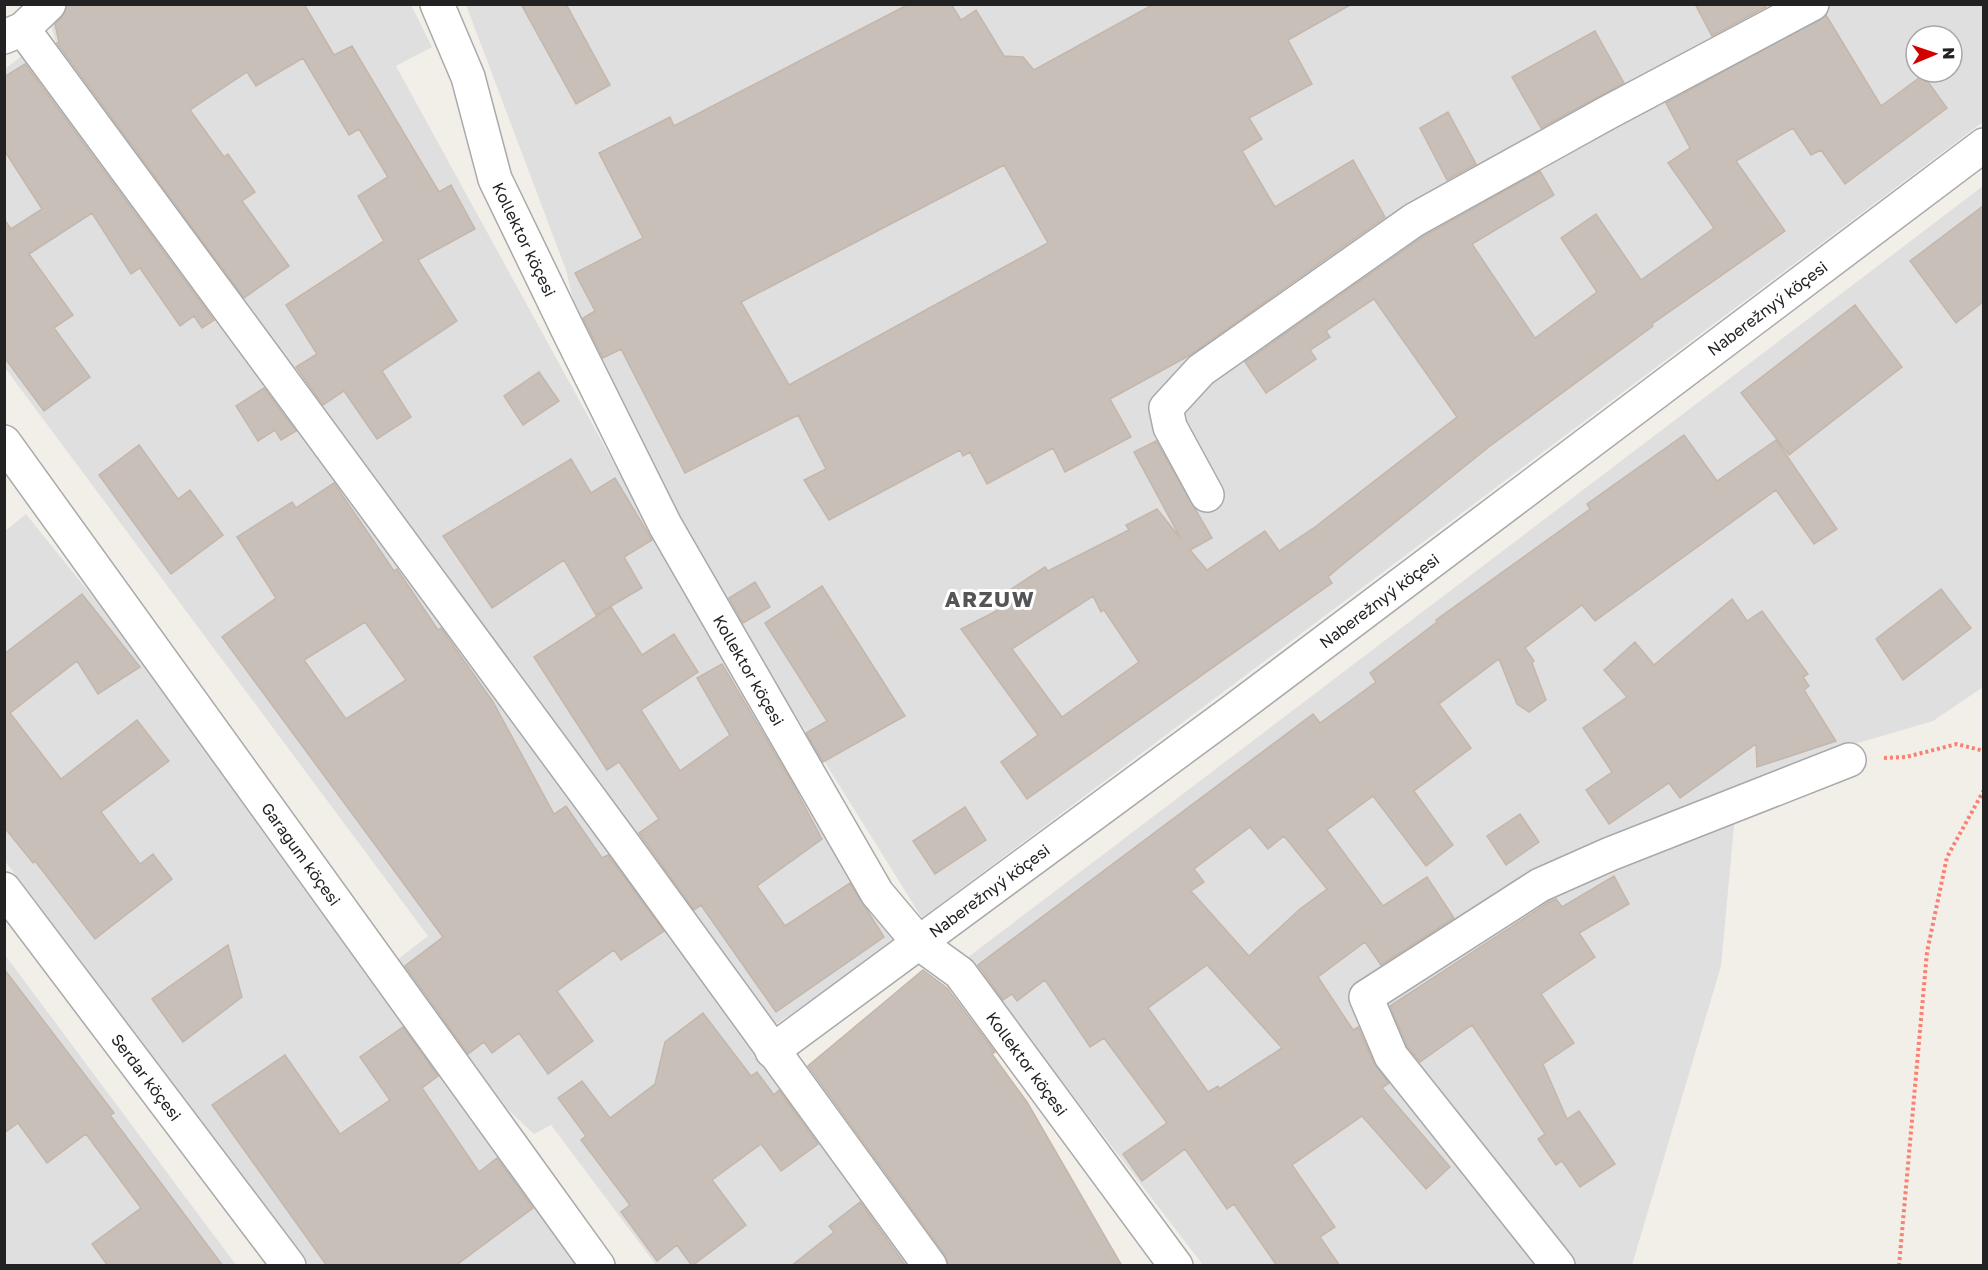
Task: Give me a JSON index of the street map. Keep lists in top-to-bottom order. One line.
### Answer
{"streets":{"street":["Kollektor köçesi","Naberežnyý köçesi","Garagum köçesi","Serdar köçesi"]},"crossings":[["Kollektor köçesi","Naberežnyý köçesi"]],"districts":["ARZUW"],"north":"right"}
